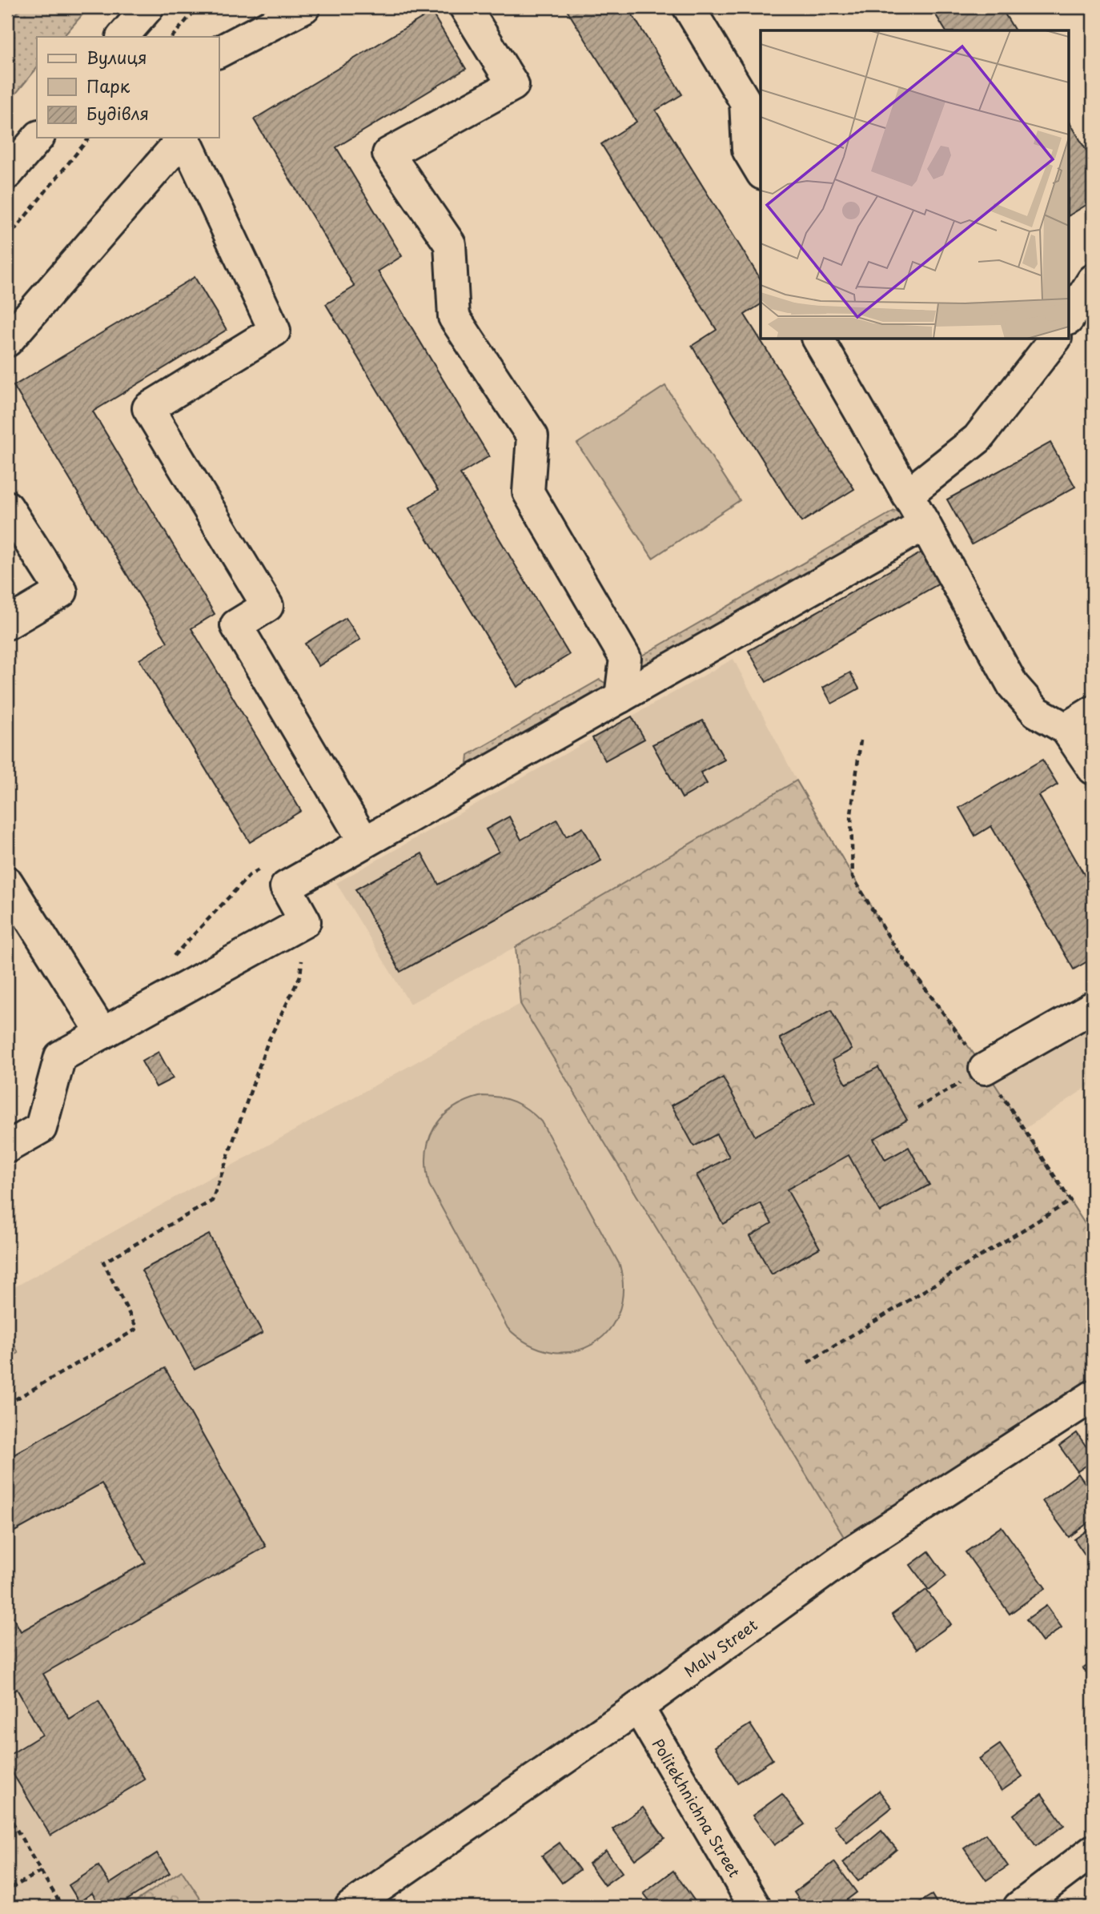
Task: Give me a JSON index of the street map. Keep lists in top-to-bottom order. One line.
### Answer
{"streets":{"street":["Malv Street","Politekhnichna Street"]},"crossings":[["Malv Street","Politekhnichna Street"]],"legend":["Вулиця","Парк","Будівля"]}
